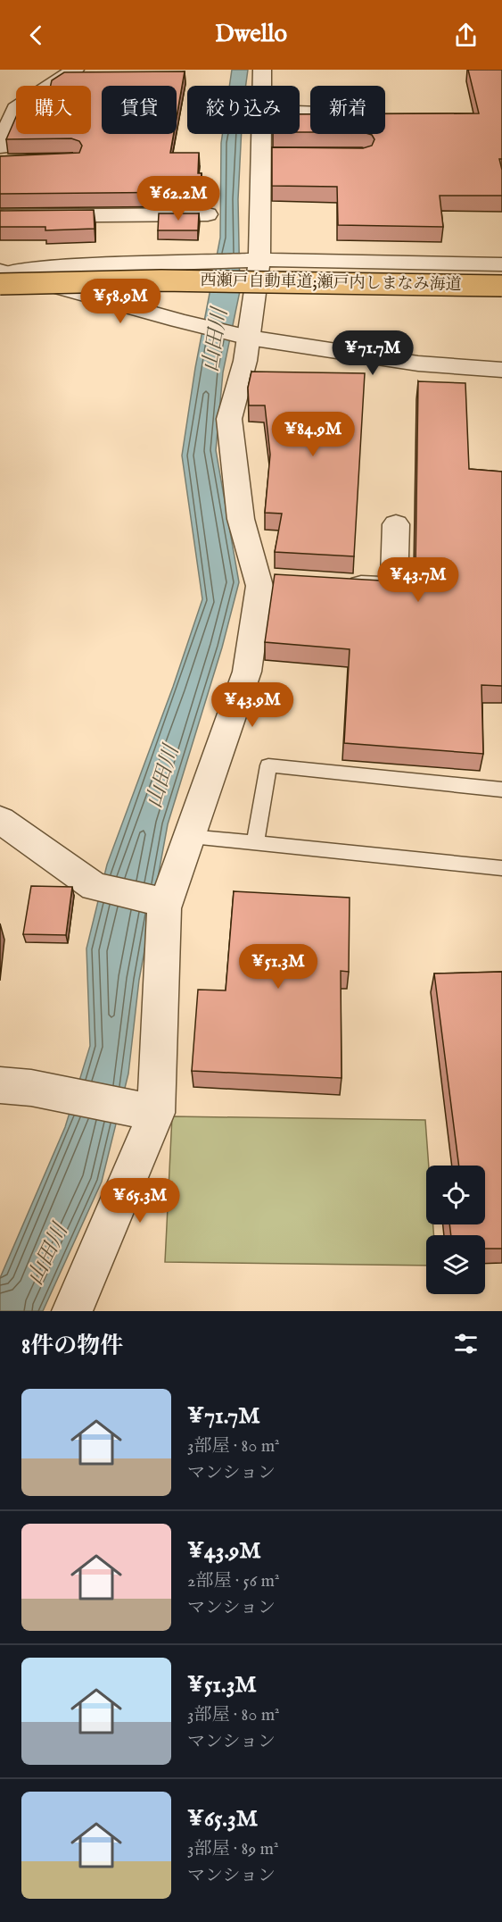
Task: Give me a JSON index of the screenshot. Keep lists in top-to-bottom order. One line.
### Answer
{"streets":{"highway":["西瀬戸自動車道;瀬戸内しまなみ海道"]},"water":["山田川"],"page":{"header":"Dwello","chip":["購入","賃貸","絞り込み","新着"],"price":["¥62.2M","¥58.9M","¥71.7M","¥84.9M","¥43.7M","¥43.9M","¥51.3M","¥65.3M"],"heading":"8件の物件","list":[{"name":"¥71.7M","note":"3部屋 · 80 m² · マンション"},{"name":"¥43.9M","note":"2部屋 · 56 m² · マンション"},{"name":"¥51.3M","note":"3部屋 · 80 m² · マンション"},{"name":"¥65.3M","note":"3部屋 · 89 m² · マンション"}]}}
